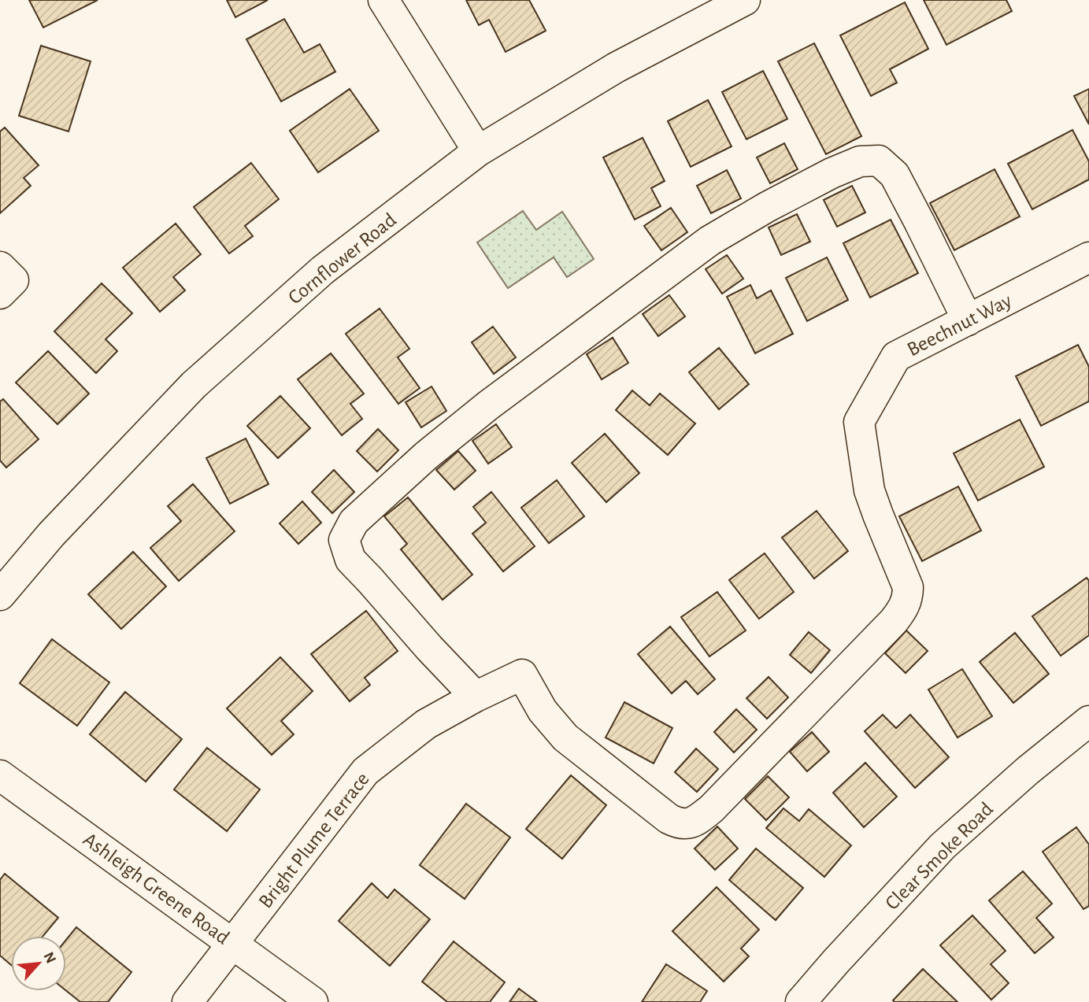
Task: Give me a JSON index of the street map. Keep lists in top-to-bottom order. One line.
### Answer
{"streets":{"street":["Cornflower Road","Beechnut Way","Bright Plume Terrace","Clear Smoke Road","Ashleigh Greene Road"]},"crossings":[["Beechnut Way","Bright Plume Terrace"],["Bright Plume Terrace","Ashleigh Greene Road"]],"north":"top right"}
